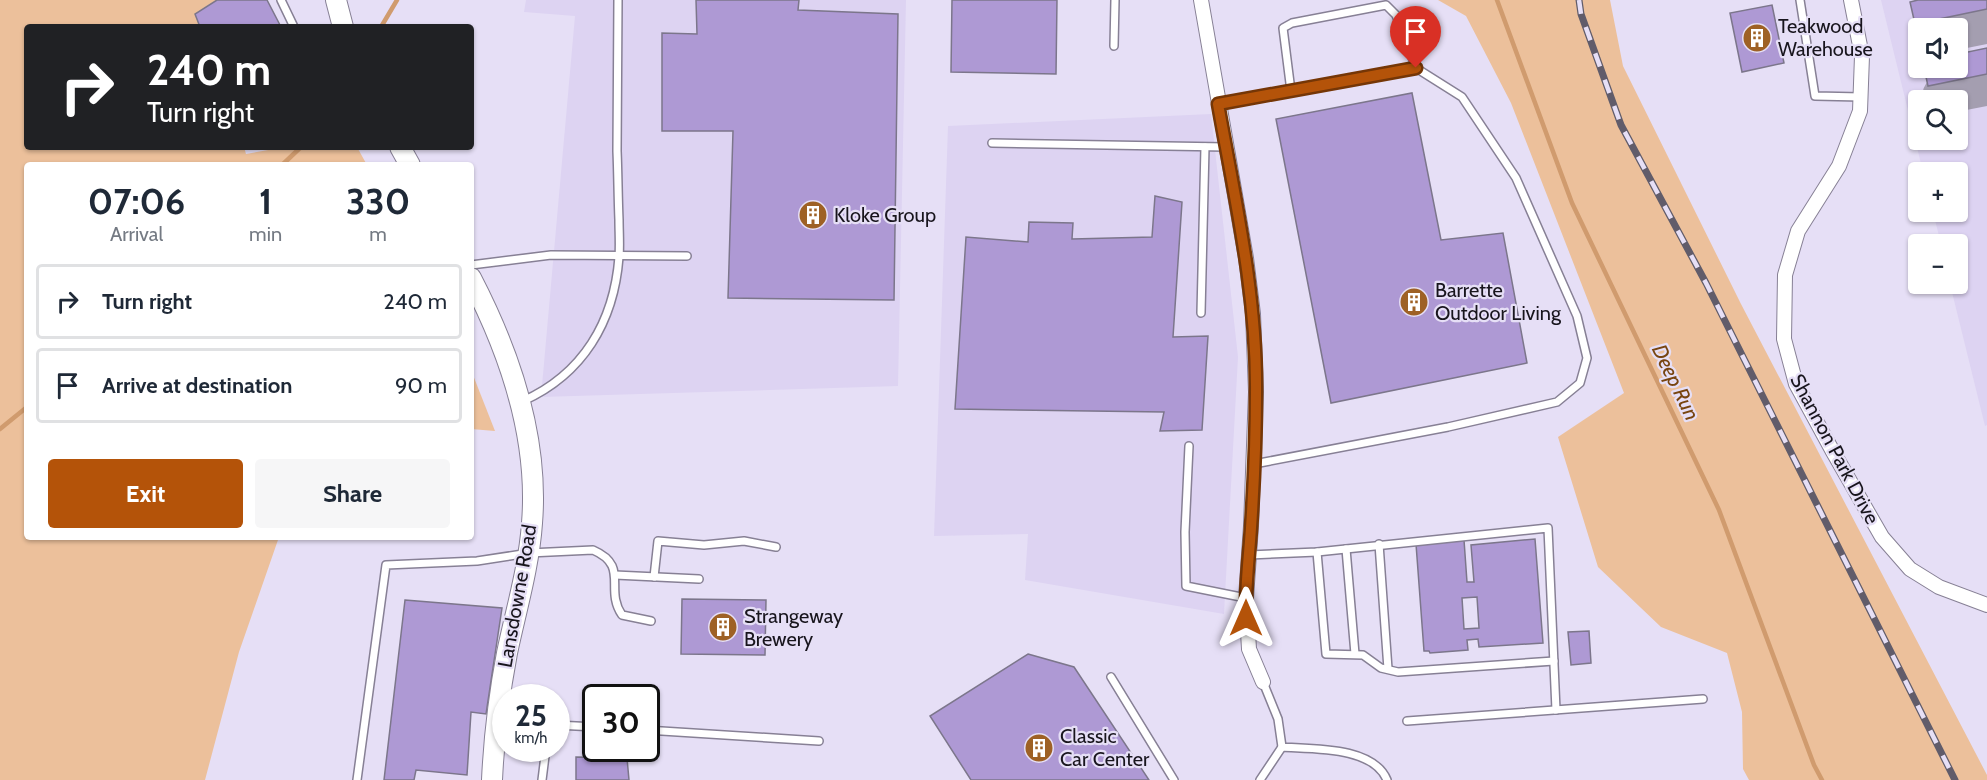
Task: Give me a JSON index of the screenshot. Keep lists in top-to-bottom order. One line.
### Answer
{"streets":{"main road":["Lansdowne Road"],"street":["Shannon Park Drive"]},"water":["Deep Run"],"places":{"building":["Teakwood Warehouse","Kloke Group","Barrette Outdoor Living","Strangeway Brewery","Classic Car Center"]},"page":{"map_buttons":["+","−"],"turn":["240 m","Turn right"],"eta":["07:06","Arrival","1","min","330","m"],"list":[{"name":"Turn right","value":"240 m"},{"name":"Arrive at destination","value":"90 m"}],"buttons":["Exit","Share"],"speed":"25 km/h","limit":"30"}}
